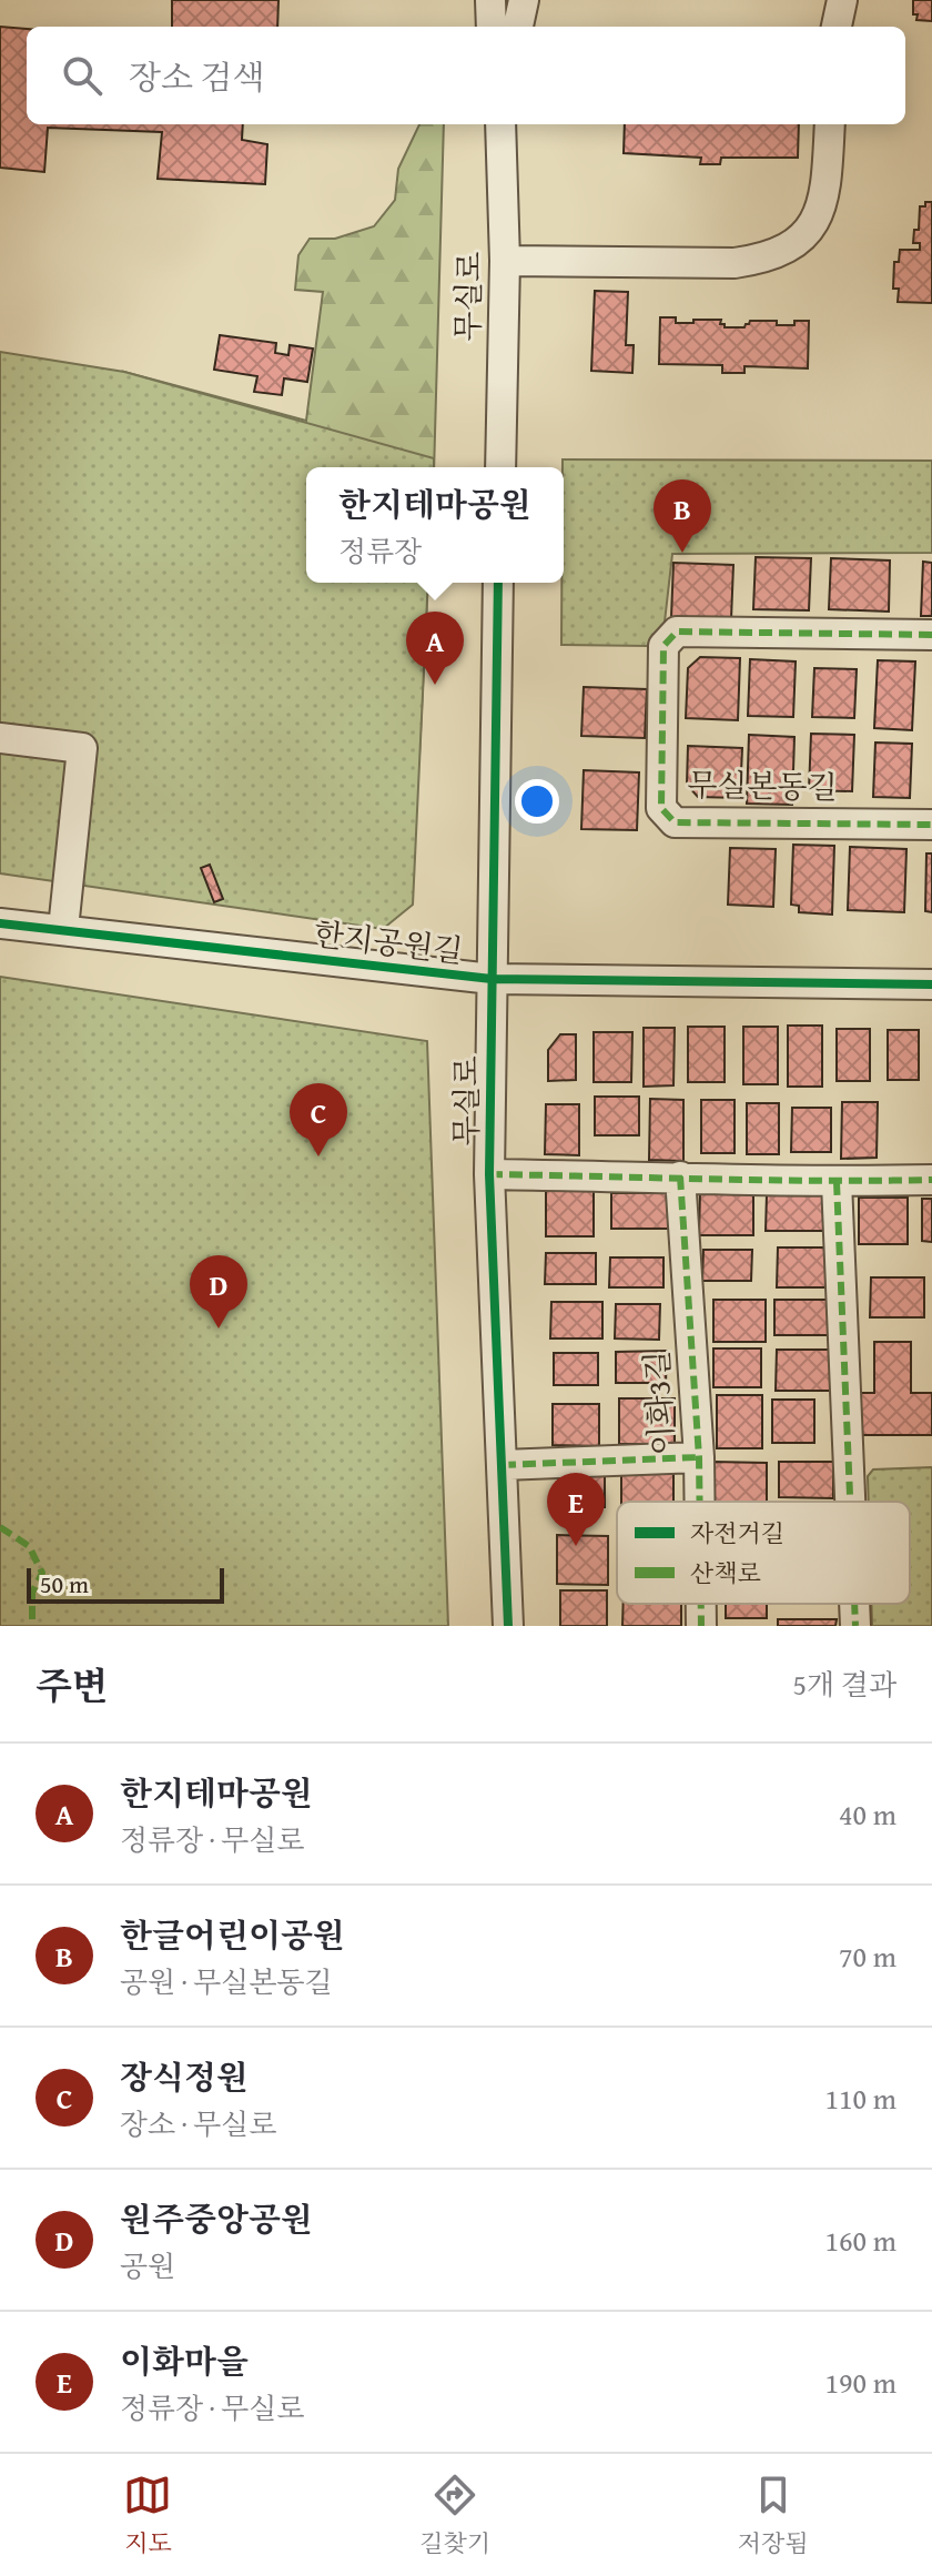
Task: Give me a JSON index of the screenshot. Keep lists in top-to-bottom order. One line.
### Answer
{"streets":{"street":["무실로","무실본동길","한지공원길","이화3길"]},"crossings":[["무실로","한지공원길"]],"legend":["자전거길","산책로"],"scale_bar":"50 m","page":{"search":"장소 검색","popup":["한지테마공원","정류장"],"pins":["B","A","C","D","E"],"scale":"50 m","heading":["주변","5개 결과"],"list":[{"mark":"A","name":"한지테마공원","note":"정류장 · 무실로","value":"40 m"},{"mark":"B","name":"한글어린이공원","note":"공원 · 무실본동길","value":"70 m"},{"mark":"C","name":"장식정원","note":"장소 · 무실로","value":"110 m"},{"mark":"D","name":"원주중앙공원","note":"공원","value":"160 m"},{"mark":"E","name":"이화마을","note":"정류장 · 무실로","value":"190 m"}],"nav":["지도","길찾기","저장됨"]}}
